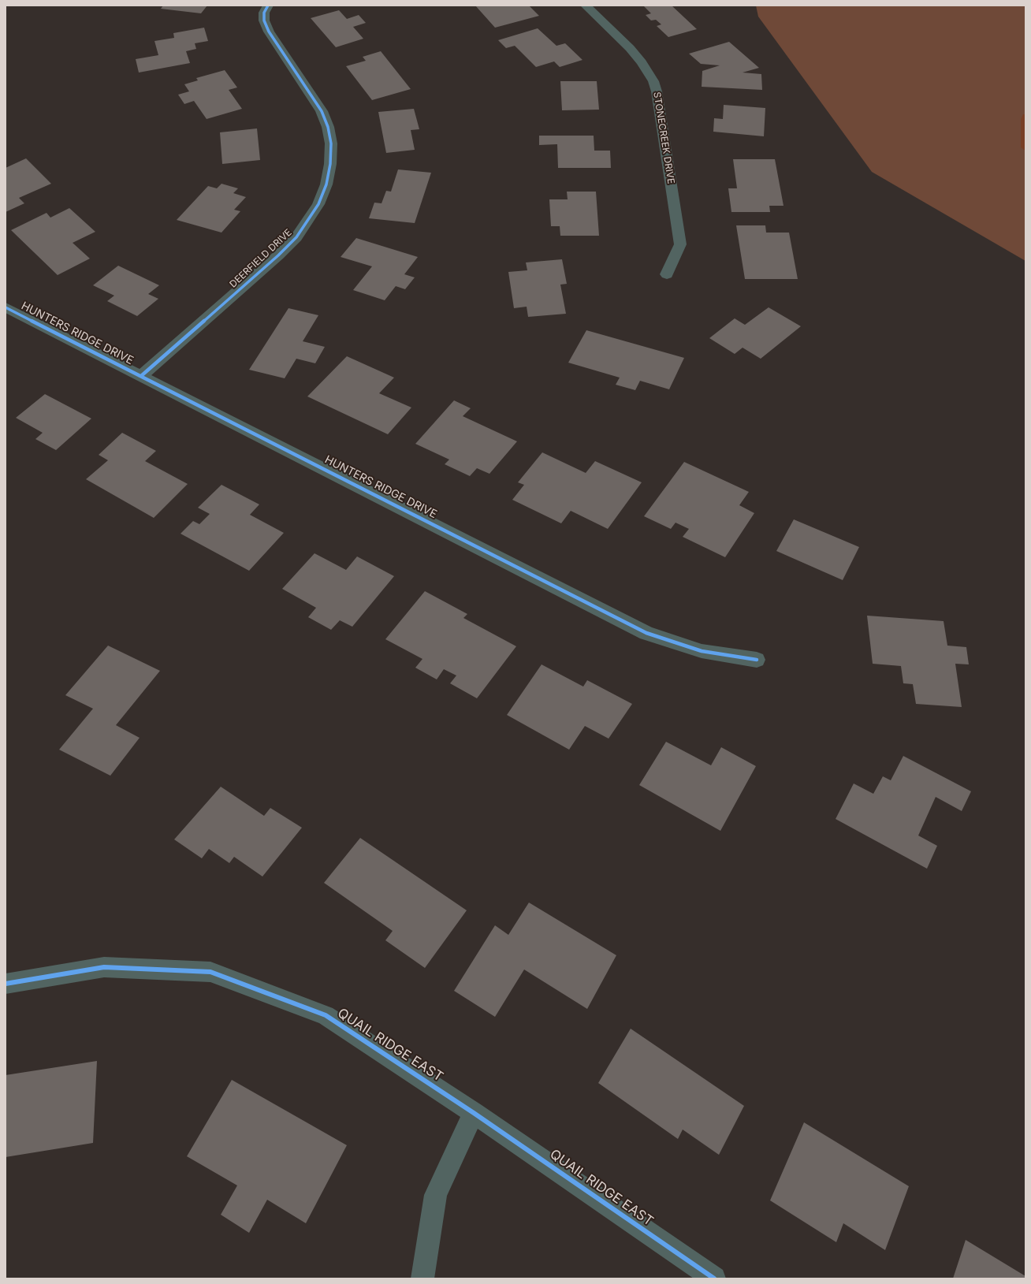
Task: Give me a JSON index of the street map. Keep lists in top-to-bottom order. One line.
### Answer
{"streets":{"street":["STONECREEK DRIVE","DEERFIELD DRIVE","HUNTERS RIDGE DRIVE","QUAIL RIDGE EAST"]},"crossings":[["DEERFIELD DRIVE","HUNTERS RIDGE DRIVE"]]}
